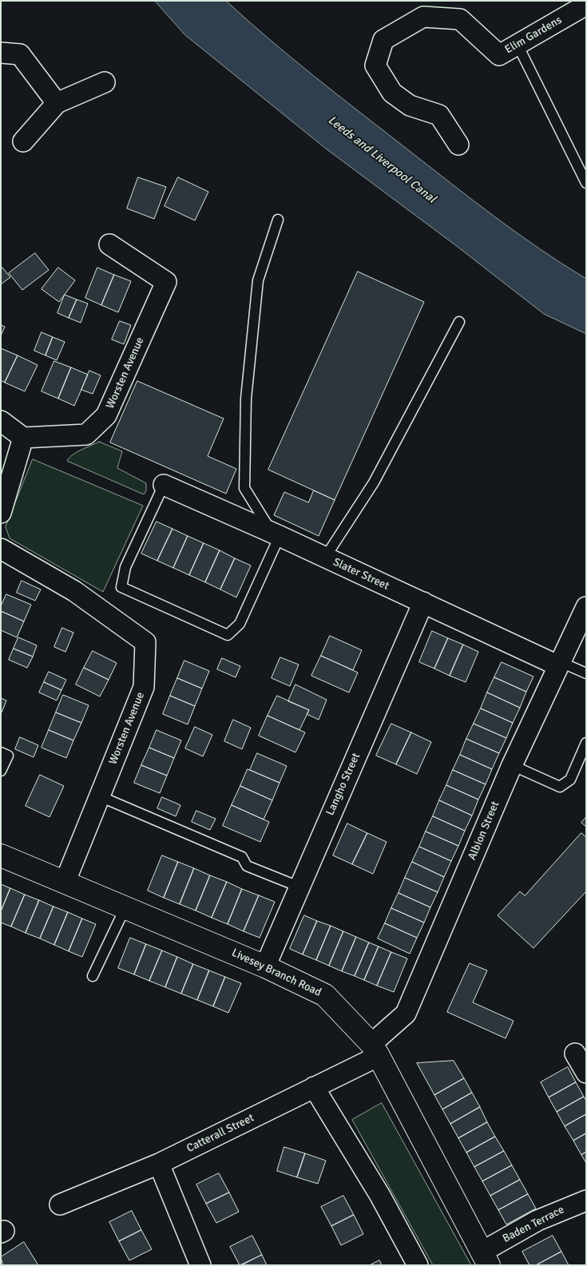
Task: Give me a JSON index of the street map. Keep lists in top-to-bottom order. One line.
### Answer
{"streets":{"main road":["Livesey Branch Road"],"street":["Elim Gardens","Worsten Avenue","Slater Street","Langho Street","Albion Street","Catterall Street","Baden Terrace"]},"crossings":[["Worsten Avenue","Livesey Branch Road"],["Slater Street","Langho Street"],["Slater Street","Albion Street"],["Langho Street","Livesey Branch Road"],["Albion Street","Livesey Branch Road"],["Albion Street","Catterall Street"],["Livesey Branch Road","Catterall Street"],["Livesey Branch Road","Baden Terrace"]],"water":["Leeds and Liverpool Canal"]}
